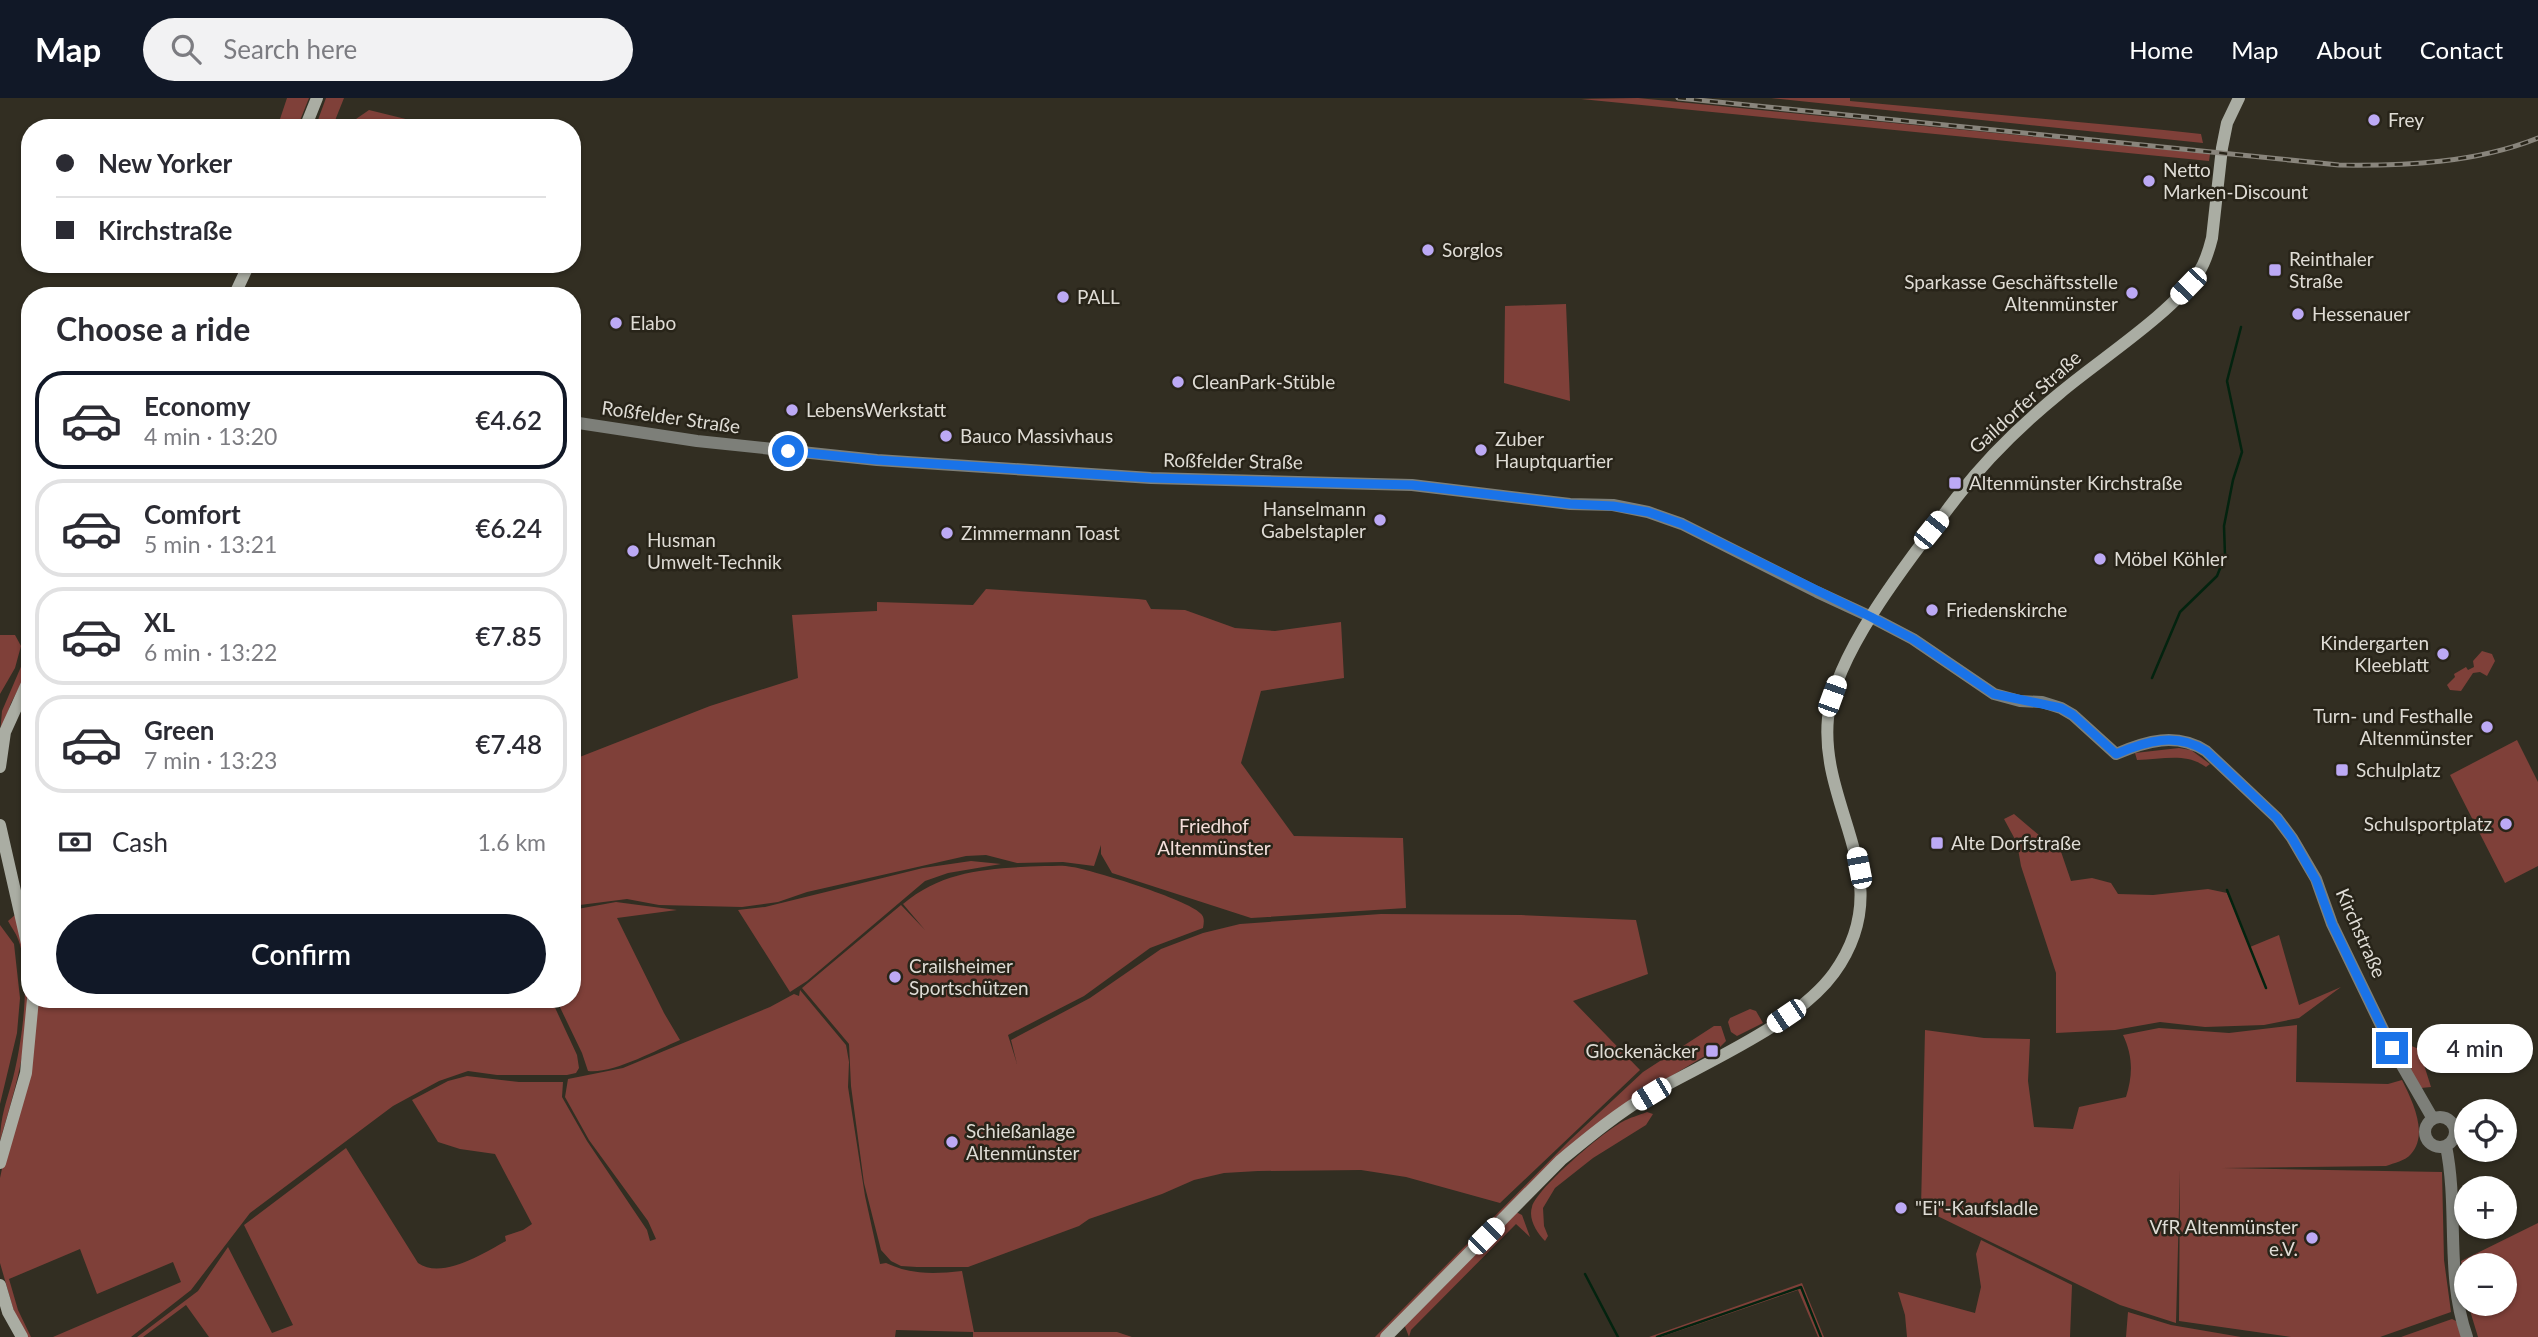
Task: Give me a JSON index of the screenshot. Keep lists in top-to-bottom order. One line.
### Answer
{"streets":{"main road":["Gaildorfer Straße"],"street":["Roßfelder Straße","Kirchstraße"]},"crossings":[["Gaildorfer Straße","Roßfelder Straße"],["Gaildorfer Straße","Kirchstraße"],["Roßfelder Straße","Kirchstraße"]],"parks":["Friedhof Altenmünster"],"places":{"other":["Frey","Netto Marken-Discount","Sorglos","Sparkasse Geschäftsstelle Altenmünster","PALL","Hessenauer","Elabo","CleanPark-Stüble","LebensWerkstatt","Bauco Massivhaus","Zuber Hauptquartier","Hanselmann Gabelstapler","Zimmermann Toast","Husman Umwelt-Technik","Möbel Köhler","Friedenskirche","Kindergarten Kleeblatt","Turn- und Festhalle Altenmünster","Schulsportplatz","Crailsheimer Sportschützen","Schießanlage Altenmünster","\"Ei\"-Kaufsladle","VfR Altenmünster e.V."],"transit":["Reinthaler Straße","Altenmünster Kirchstraße","Schulplatz","Alte Dorfstraße","Glockenäcker"]},"page":{"header":"Map","search":"Search here","nav":["Home","Map","About","Contact"],"banner":["New Yorker","Kirchstraße"],"heading":"Choose a ride","list":[{"name":"Economy","note":"4 min · 13:20","value":"€4.62"},{"name":"Comfort","note":"5 min · 13:21","value":"€6.24"},{"name":"XL","note":"6 min · 13:22","value":"€7.85"},{"name":"Green","note":"7 min · 13:23","value":"€7.48"}],"pay":["Cash","1.6 km"],"buttons":"Confirm","bubble":"4 min","map_buttons":["+","−"]}}
